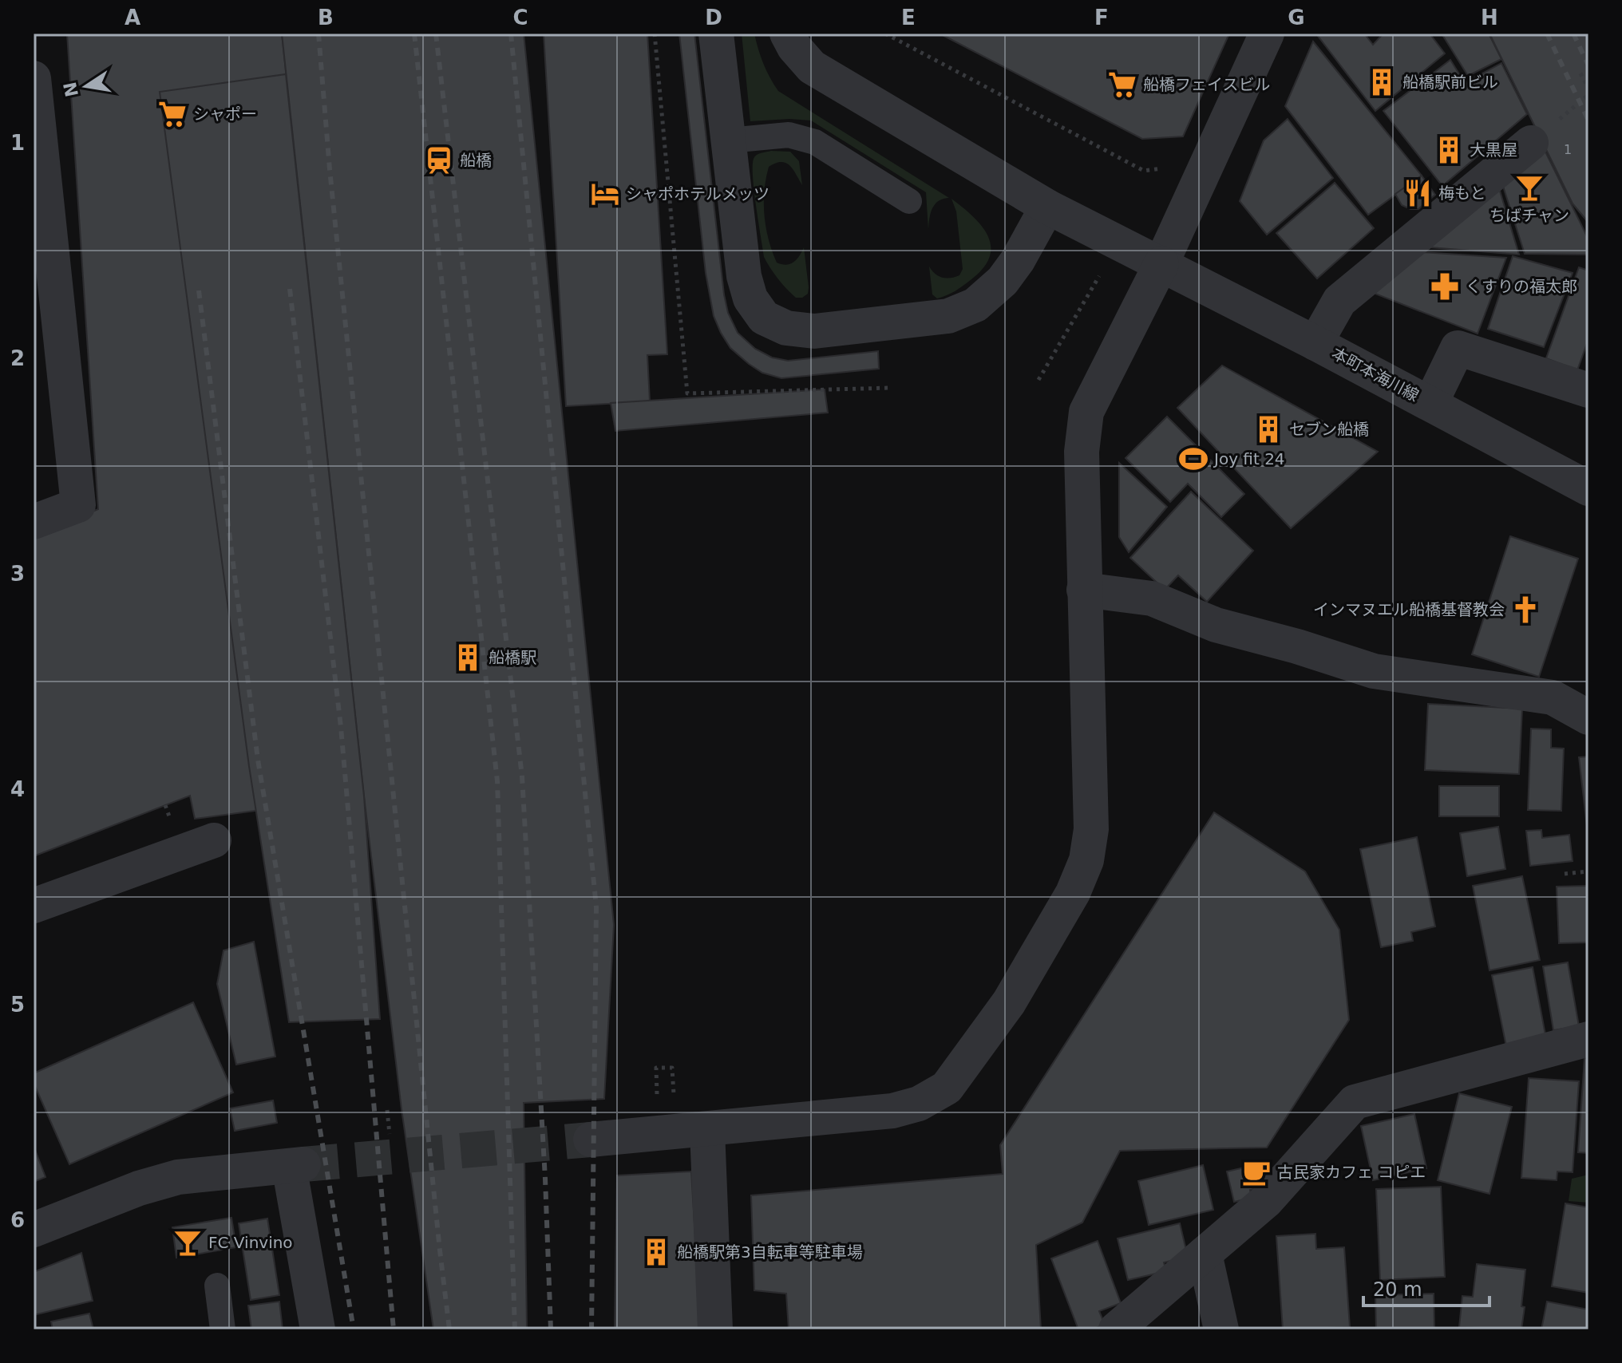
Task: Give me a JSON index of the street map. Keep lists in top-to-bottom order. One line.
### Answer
{"streets":{"street":["本町本海川線"]},"places":{"building":["船橋駅前ビル","大黒屋","セブン船橋","船橋駅","船橋駅第3自転車等駐車場"],"supermarket":["船橋フェイスビル","シャポー"],"station":["船橋"],"bar":["ちばチャン","FC Vinvino"],"restaurant":["梅もと"],"hotel":["シャポホテルメッツ"],"pharmacy":["くすりの福太郎"],"sports":["Joy fit 24"],"church":["インマヌエル船橋基督教会"],"cafe":["古民家カフェ コピエ"]},"house_numbers":["1"],"scale_bar":"20 m","north":"left","grid":{"columns":["A","B","C","D","E","F","G","H"],"rows":["1","2","3","4","5","6"]}}
